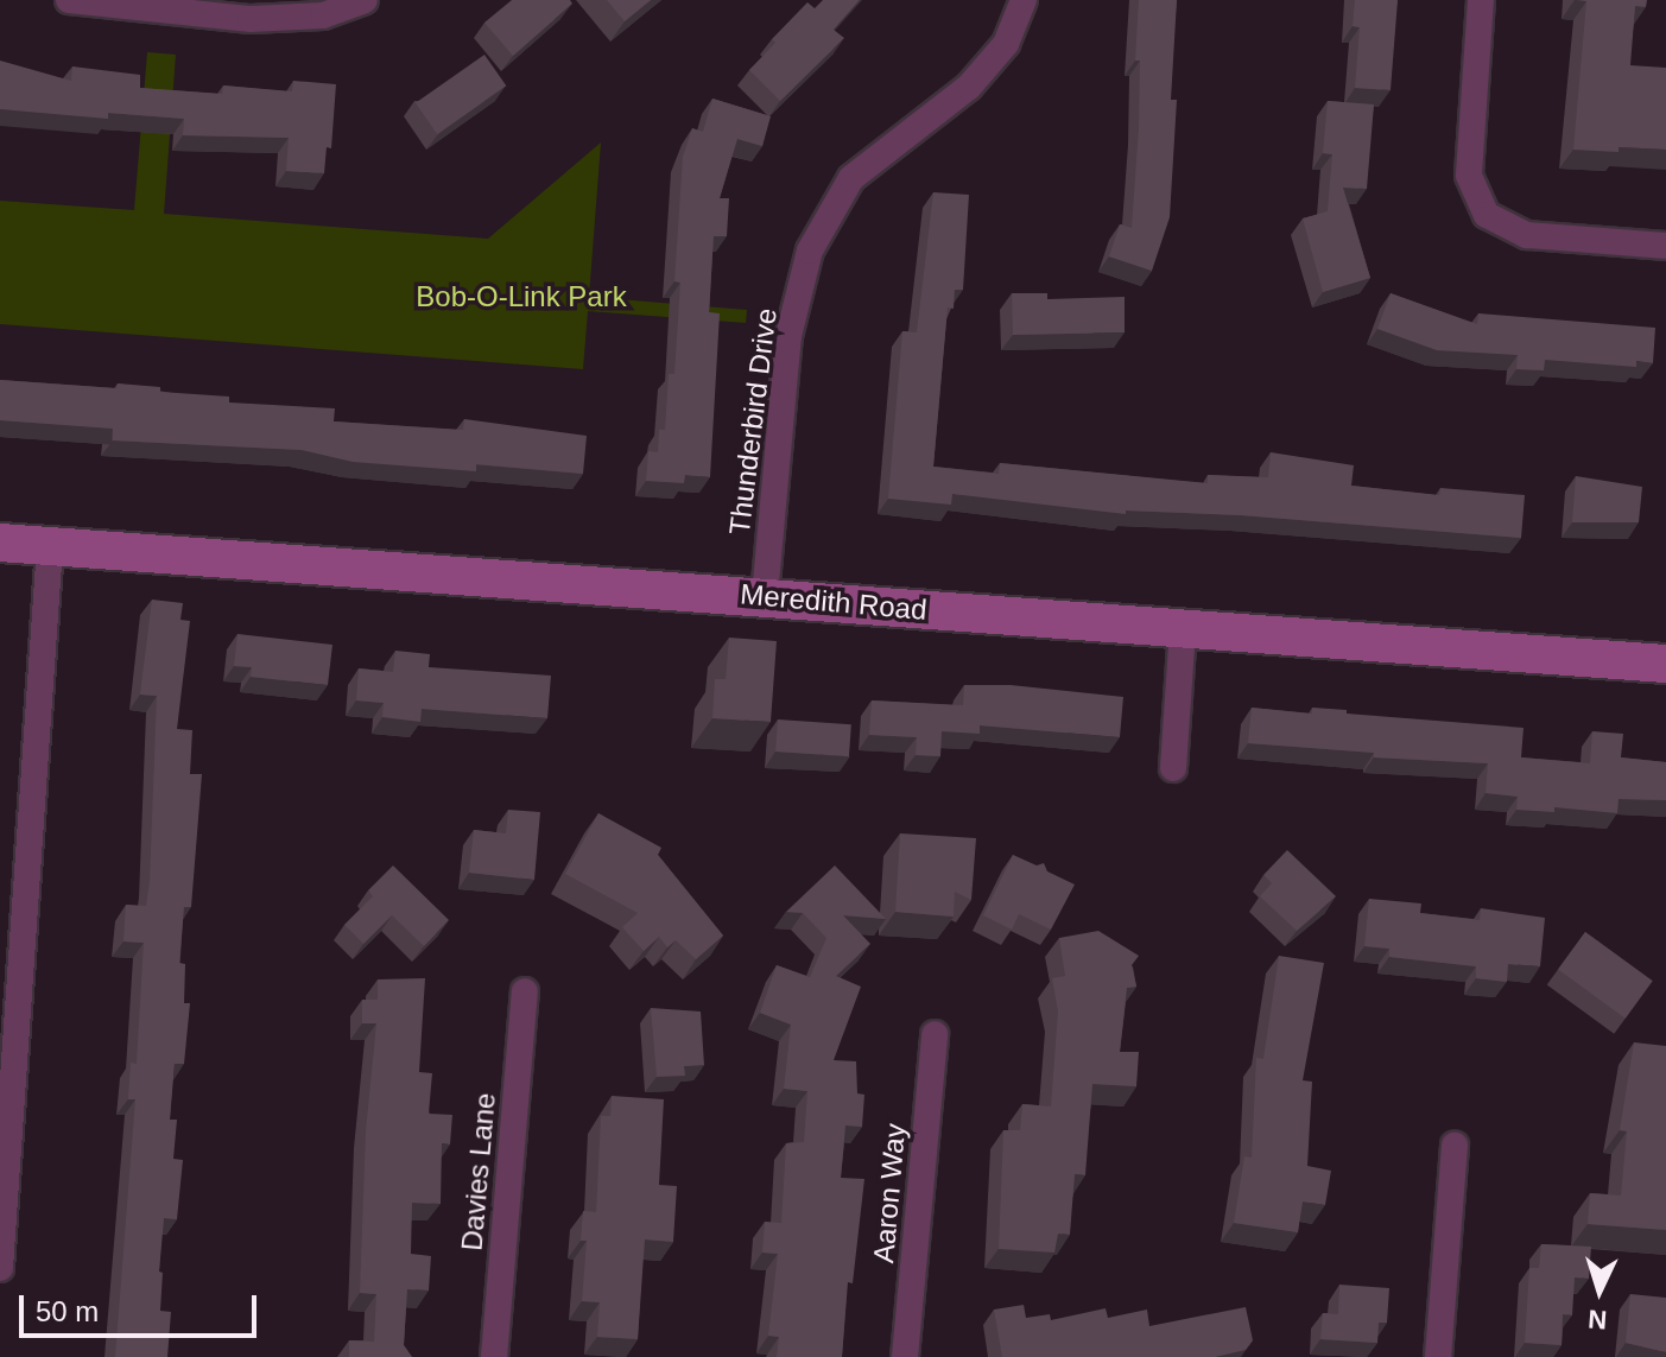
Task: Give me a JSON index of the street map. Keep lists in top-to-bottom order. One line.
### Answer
{"streets":{"street":["Thunderbird Drive","Meredith Road","Davies Lane","Aaron Way"]},"crossings":[["Thunderbird Drive","Meredith Road"]],"parks":["Bob-O-Link Park"],"scale_bar":"50 m","north":"bottom"}
